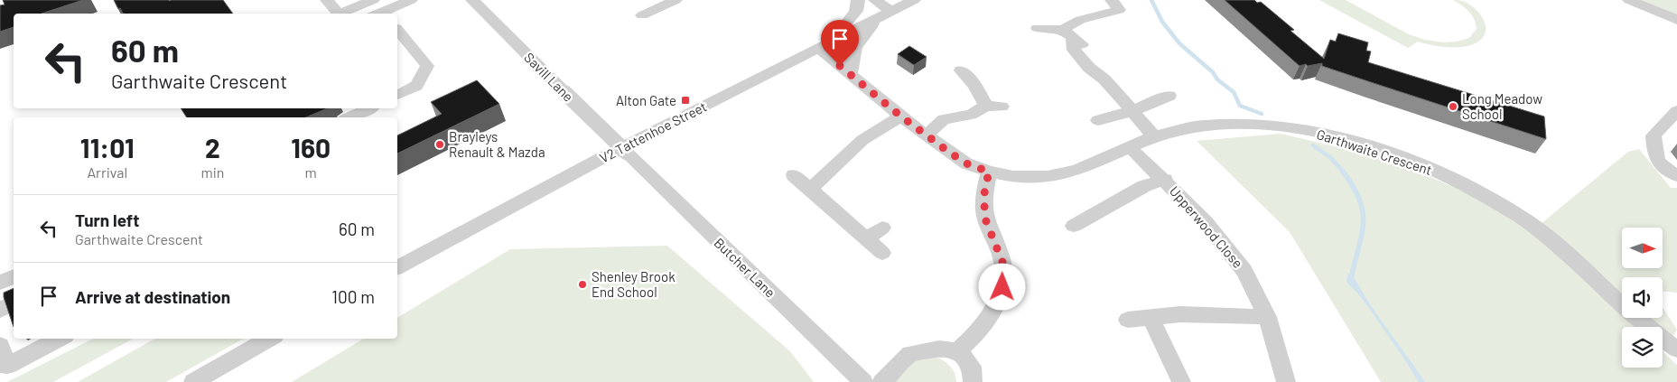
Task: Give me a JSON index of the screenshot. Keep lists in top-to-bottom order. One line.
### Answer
{"streets":{"street":["Savill Lane","V2 Tattenhoe Street","Garthwaite Crescent","Upperwood Close","Butcher Lane"]},"crossings":[["Savill Lane","Butcher Lane"],["V2 Tattenhoe Street","Garthwaite Crescent"],["Garthwaite Crescent","Upperwood Close"]],"places":{"transit":["Alton Gate"],"other":["Long Meadow School","Brayleys Renault & Mazda","Shenley Brook End School"]},"north":"right","page":{"turn":["60 m","Garthwaite Crescent"],"eta":["11:01","Arrival","2","min","160","m"],"list":[{"name":"Turn left","note":"Garthwaite Crescent","value":"60 m"},{"name":"Arrive at destination","value":"100 m"}]}}
